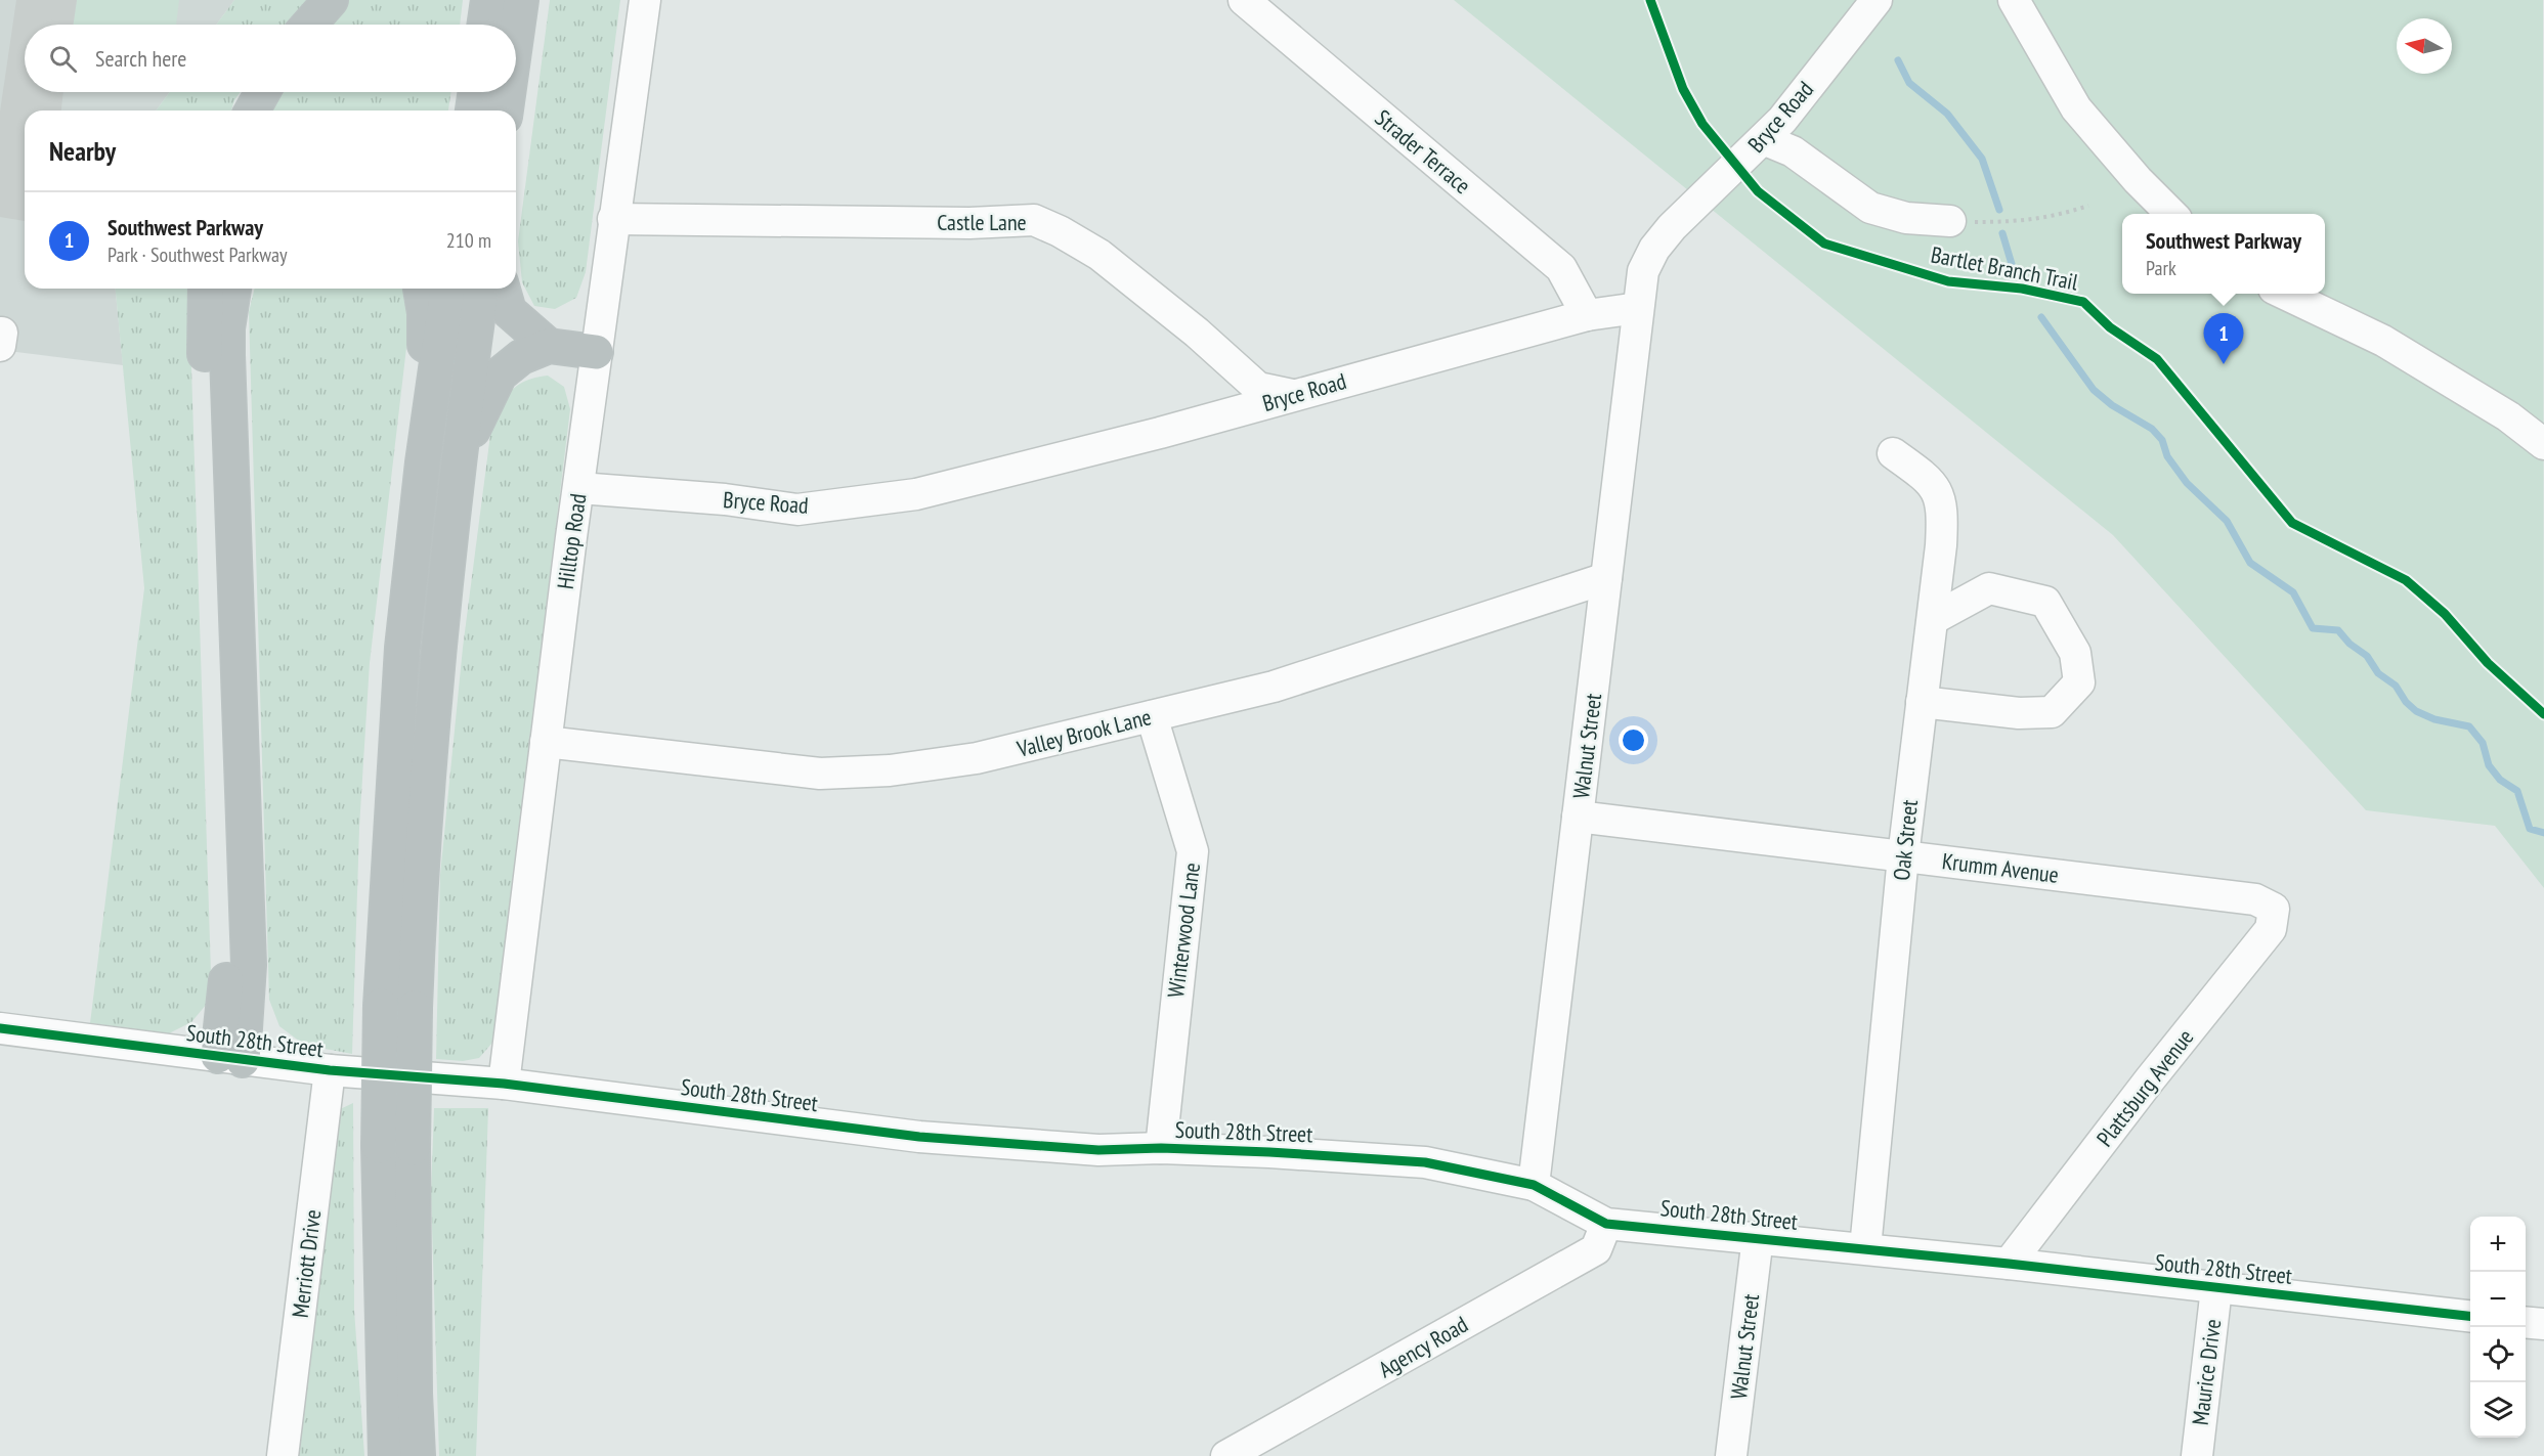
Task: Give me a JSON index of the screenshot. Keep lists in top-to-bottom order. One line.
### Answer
{"streets":{"street":["Bryce Road","Strader Terrace","Castle Lane","Hilltop Road","Valley Brook Lane","Walnut Street","Oak Street","Krumm Avenue","Winterwood Lane","South 28th Street","Plattsburg Avenue","Merriott Drive","Agency Road","Maurice Drive"],"cycle path":["Bartlet Branch Trail"]},"crossings":[["Bryce Road","Strader Terrace"],["Bryce Road","Castle Lane"],["Bryce Road","Hilltop Road"],["Bryce Road","Walnut Street"],["Castle Lane","Hilltop Road"],["Hilltop Road","Valley Brook Lane"],["Hilltop Road","South 28th Street"],["Valley Brook Lane","Walnut Street"],["Valley Brook Lane","Winterwood Lane"],["Walnut Street","Krumm Avenue"],["Walnut Street","South 28th Street"],["Oak Street","Krumm Avenue"],["Oak Street","South 28th Street"],["Krumm Avenue","Plattsburg Avenue"],["Winterwood Lane","South 28th Street"],["South 28th Street","Plattsburg Avenue"],["South 28th Street","Merriott Drive"],["South 28th Street","Agency Road"],["South 28th Street","Maurice Drive"]],"north":"left","page":{"search":"Search here","heading":"Nearby","list":[{"mark":"1","name":"Southwest Parkway","note":"Park · Southwest Parkway","value":"210 m"}],"popup":["Southwest Parkway","Park"],"pins":"1","map_buttons":["+","−"]}}
